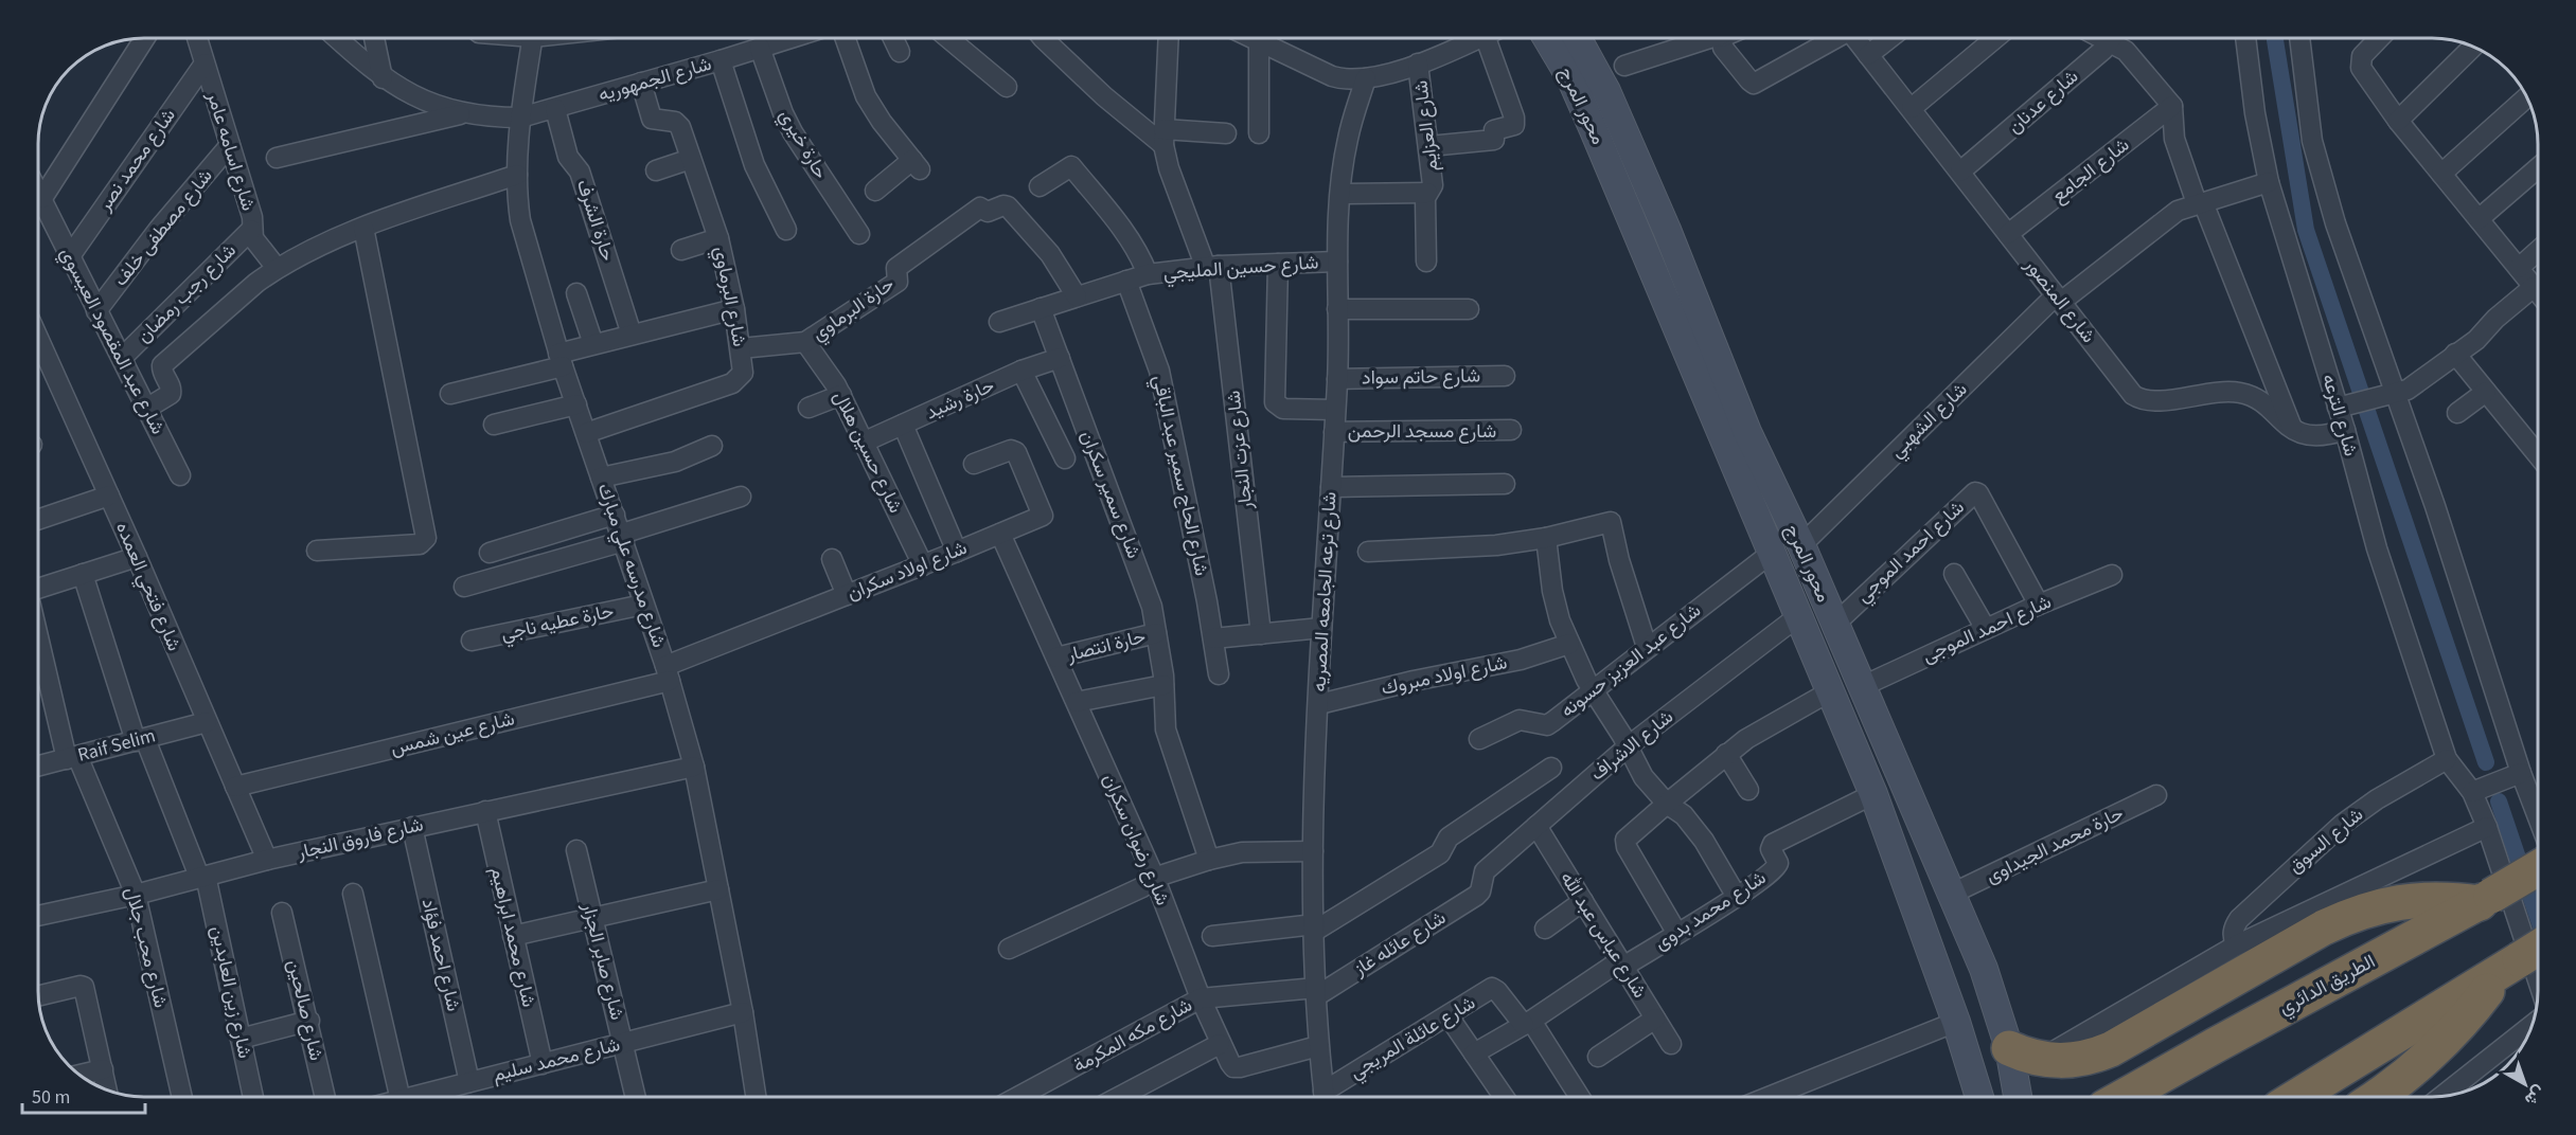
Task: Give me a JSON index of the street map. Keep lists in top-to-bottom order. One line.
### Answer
{"streets":{"highway":["الطريق الدائري"],"main road":["محور المرج"],"street":["شارع الجمهوريه","شارع عدنان","شارع العزايم","حارة خيري","شارع اسامه عامر","شارع محمد نصر","شارع الجامع","حارة الشرف","شارع مصطفى خلف","شارع حسين المليجي","شارع رجب رمضان","شارع البرماوي","شارع المنصور","حارة البرماوي","شارع عبد المقصود العيسوي","شارع حاتم سواد","حارة رشيد","شارع الترعه","شارع الشهبي","شارع مسجد الرحمن","شارع عزت النجار","شارع حسين هلال","شارع الحاج سمير عبد الباقي","شارع سمير سكران","شارع احمد الموجي","شارع مدرسه علي مبارك","شارع اولاد سكران","شارع فتحي العمده","شارع ترعه الجامعه المصريه","حارة عطيه ناجي","شارع احمد الموجى","حارة انتصار","شارع عبد العزيز حسونه","شارع اولاد مبروك","شارع عين شمس","Raif Selim","شارع الاشراف","شارع فاروق النجار","شارع رضوان سكران","شارع السوق","حارة محمد الجيداوى","شارع محمد بدوى","شارع عباس عبد الله","شارع محمد ابراهيم","شارع عائله غاز","شارع محب جلال","شارع احمد فؤاد","شارع صابر الجزار","شارع زين العابدين","شارع صالحين","شارع مكه المكرمة","شارع عائلة المريجي","شارع محمد سليم"]},"crossings":[["شارع الجمهوريه","حارة خيري"],["شارع الجمهوريه","حارة الشرف"],["شارع الجمهوريه","شارع البرماوي"],["شارع الجمهوريه","شارع مدرسه علي مبارك"],["شارع عدنان","شارع المنصور"],["محور المرج","شارع الشهبي"],["محور المرج","شارع احمد الموجي"],["محور المرج","شارع احمد الموجى"],["محور المرج","شارع عبد العزيز حسونه"],["محور المرج","شارع الاشراف"],["محور المرج","حارة محمد الجيداوى"],["محور المرج","شارع محمد بدوى"],["شارع اسامه عامر","شارع محمد نصر"],["شارع اسامه عامر","شارع مصطفى خلف"],["شارع اسامه عامر","شارع رجب رمضان"],["شارع محمد نصر","شارع عبد المقصود العيسوي"],["شارع الجامع","شارع المنصور"],["شارع مصطفى خلف","شارع عبد المقصود العيسوي"],["شارع حسين المليجي","حارة البرماوي"],["شارع حسين المليجي","شارع عزت النجار"],["شارع حسين المليجي","شارع الحاج سمير عبد الباقي"],["شارع حسين المليجي","شارع سمير سكران"],["شارع حسين المليجي","شارع ترعه الجامعه المصريه"],["شارع رجب رمضان","شارع عبد المقصود العيسوي"],["شارع البرماوي","حارة البرماوي"],["شارع البرماوي","شارع مدرسه علي مبارك"],["شارع المنصور","شارع الشهبي"],["حارة البرماوي","شارع حسين هلال"],["شارع حاتم سواد","شارع ترعه الجامعه المصريه"],["حارة رشيد","شارع حسين هلال"],["حارة رشيد","شارع سمير سكران"],["شارع الترعه","شارع الشهبي"],["شارع الترعه","شارع السوق"],["شارع مسجد الرحمن","شارع ترعه الجامعه المصريه"],["شارع حسين هلال","شارع اولاد سكران"],["شارع سمير سكران","حارة انتصار"],["شارع احمد الموجي","شارع احمد الموجى"],["شارع مدرسه علي مبارك","شارع اولاد سكران"],["شارع مدرسه علي مبارك","حارة عطيه ناجي"],["شارع مدرسه علي مبارك","شارع عين شمس"],["شارع مدرسه علي مبارك","شارع فاروق النجار"],["شارع مدرسه علي مبارك","شارع محمد سليم"],["شارع اولاد سكران","شارع عين شمس"],["شارع اولاد سكران","شارع رضوان سكران"],["شارع فتحي العمده","شارع عين شمس"],["شارع فتحي العمده","Raif Selim"],["شارع فتحي العمده","شارع فاروق النجار"],["شارع ترعه الجامعه المصريه","شارع اولاد مبروك"],["شارع ترعه الجامعه المصريه","شارع رضوان سكران"],["شارع ترعه الجامعه المصريه","شارع عائله غاز"],["حارة انتصار","شارع رضوان سكران"],["Raif Selim","شارع محب جلال"],["Raif Selim","شارع زين العابدين"],["شارع الاشراف","شارع عباس عبد الله"],["شارع الاشراف","شارع عائله غاز"],["شارع فاروق النجار","شارع محمد ابراهيم"],["شارع فاروق النجار","شارع محب جلال"],["شارع فاروق النجار","شارع احمد فؤاد"],["شارع فاروق النجار","شارع زين العابدين"],["شارع رضوان سكران","شارع مكه المكرمة"],["شارع محمد بدوى","شارع عباس عبد الله"],["شارع محمد بدوى","شارع عائلة المريجي"],["شارع محمد ابراهيم","شارع محمد سليم"],["شارع احمد فؤاد","شارع محمد سليم"],["شارع صابر الجزار","شارع محمد سليم"]],"scale_bar":"50 m","north":"bottom right"}
